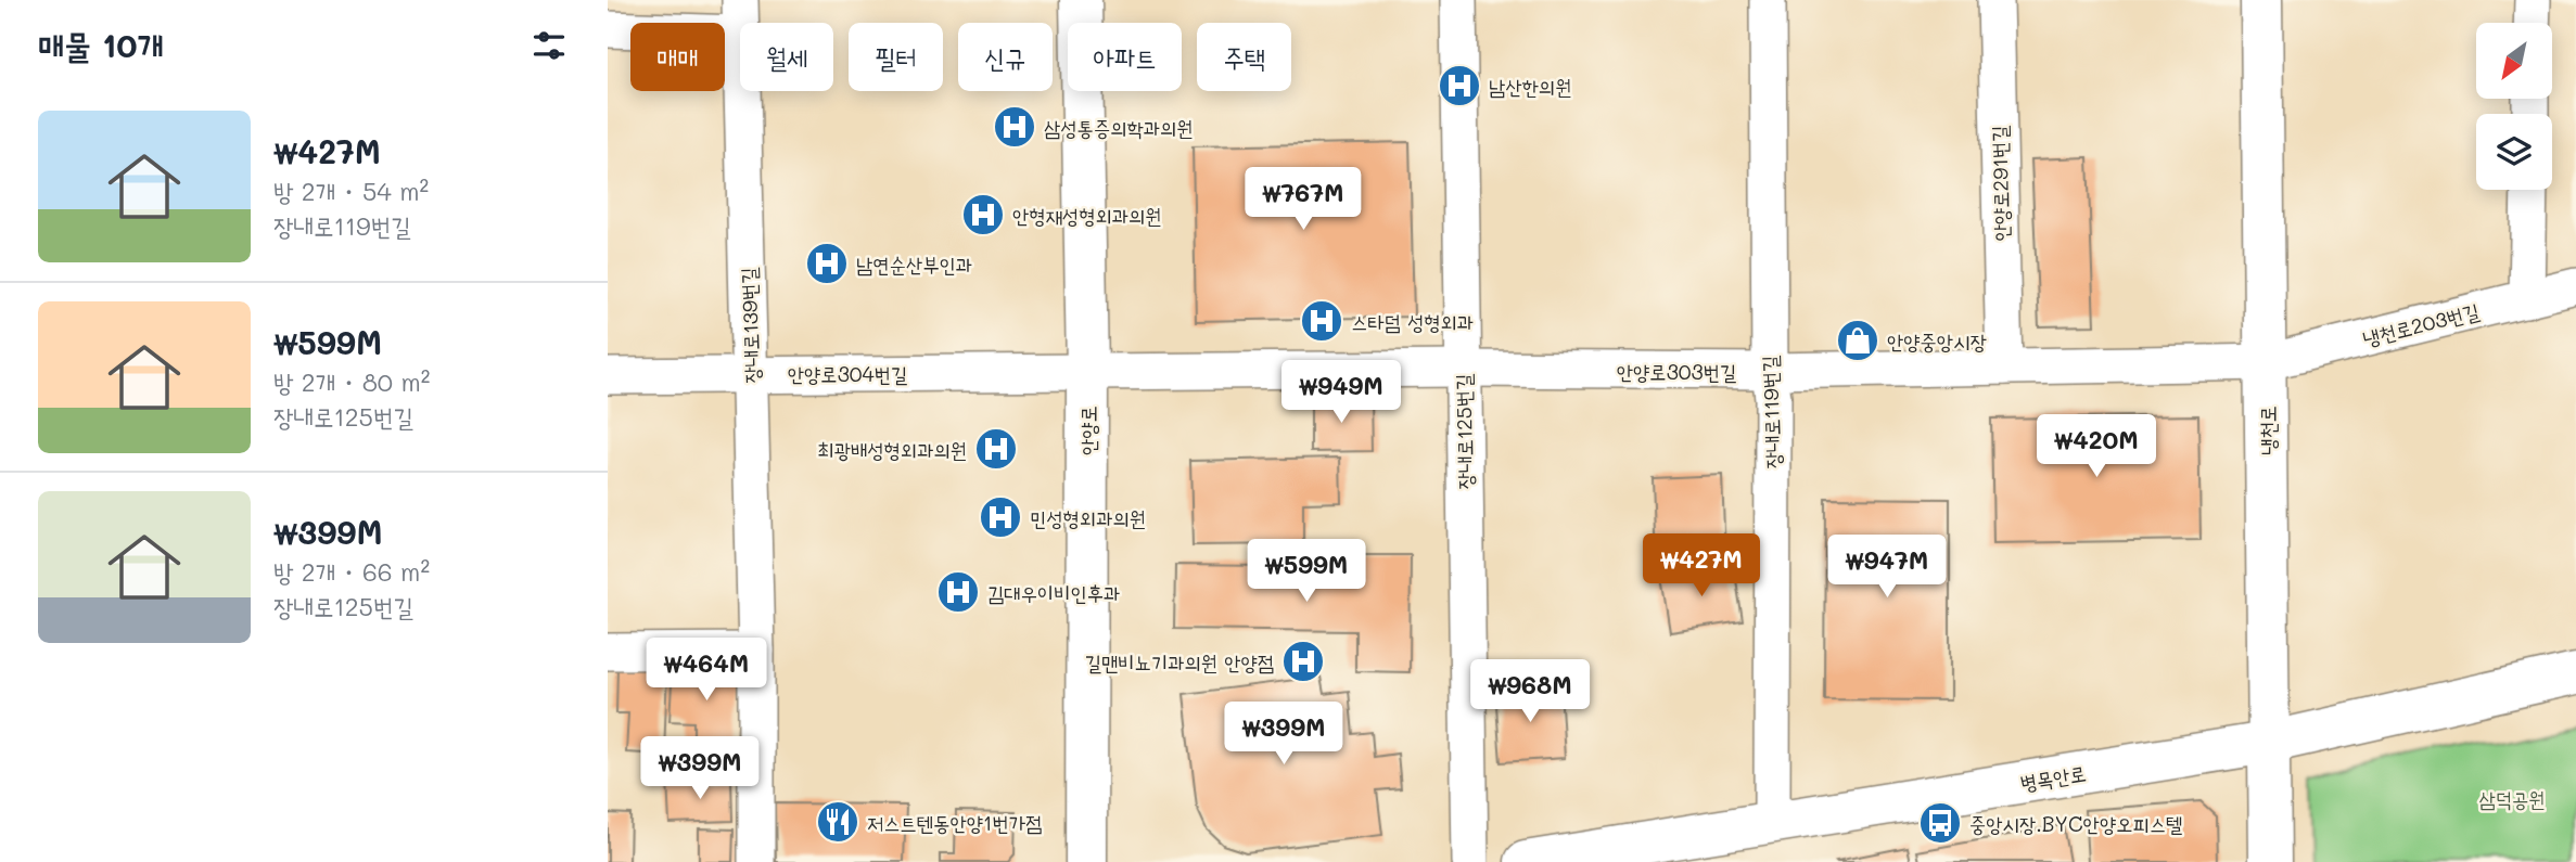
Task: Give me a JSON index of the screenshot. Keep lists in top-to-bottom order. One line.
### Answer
{"streets":{"street":["안양로291번길","냉천로203번길","장내로139번길","안양로303번길","안양로304번길","장내로119번길","안양로","냉천로","장내로125번길","병목안로"]},"crossings":[["안양로291번길","안양로303번길"],["냉천로203번길","안양로303번길"],["냉천로203번길","냉천로"],["장내로139번길","안양로304번길"],["안양로303번길","안양로304번길"],["안양로303번길","장내로119번길"],["안양로303번길","안양로"],["안양로303번길","냉천로"],["안양로303번길","장내로125번길"],["안양로304번길","안양로"],["장내로119번길","병목안로"],["냉천로","병목안로"]],"parks":["삼덕공원"],"places":{"hospital":["남산한의원","삼성통증의학과의원","안형재성형외과의원","남연순산부인과","스타덤 성형외과","최광배성형외과의원","민성형외과의원","김대우이비인후과","길맨비뇨기과의원 안양점"],"shop":["안양중앙시장"],"restaurant":["저스트텐동안양1번가점"],"bus stop":["중앙시장.BYC안양오피스텔"]},"north":"bottom left","page":{"heading":"매물 10개","chip":["매매","월세","필터","신규","아파트","주택"],"list":[{"name":"₩427M","note":"방 2개 · 54 m² · 장내로119번길"},{"name":"₩599M","note":"방 2개 · 80 m² · 장내로125번길"},{"name":"₩399M","note":"방 2개 · 66 m² · 장내로125번길"}],"price":["₩767M","₩949M","₩420M","₩427M","₩947M","₩599M","₩464M","₩968M","₩399M","₩399M"]}}
